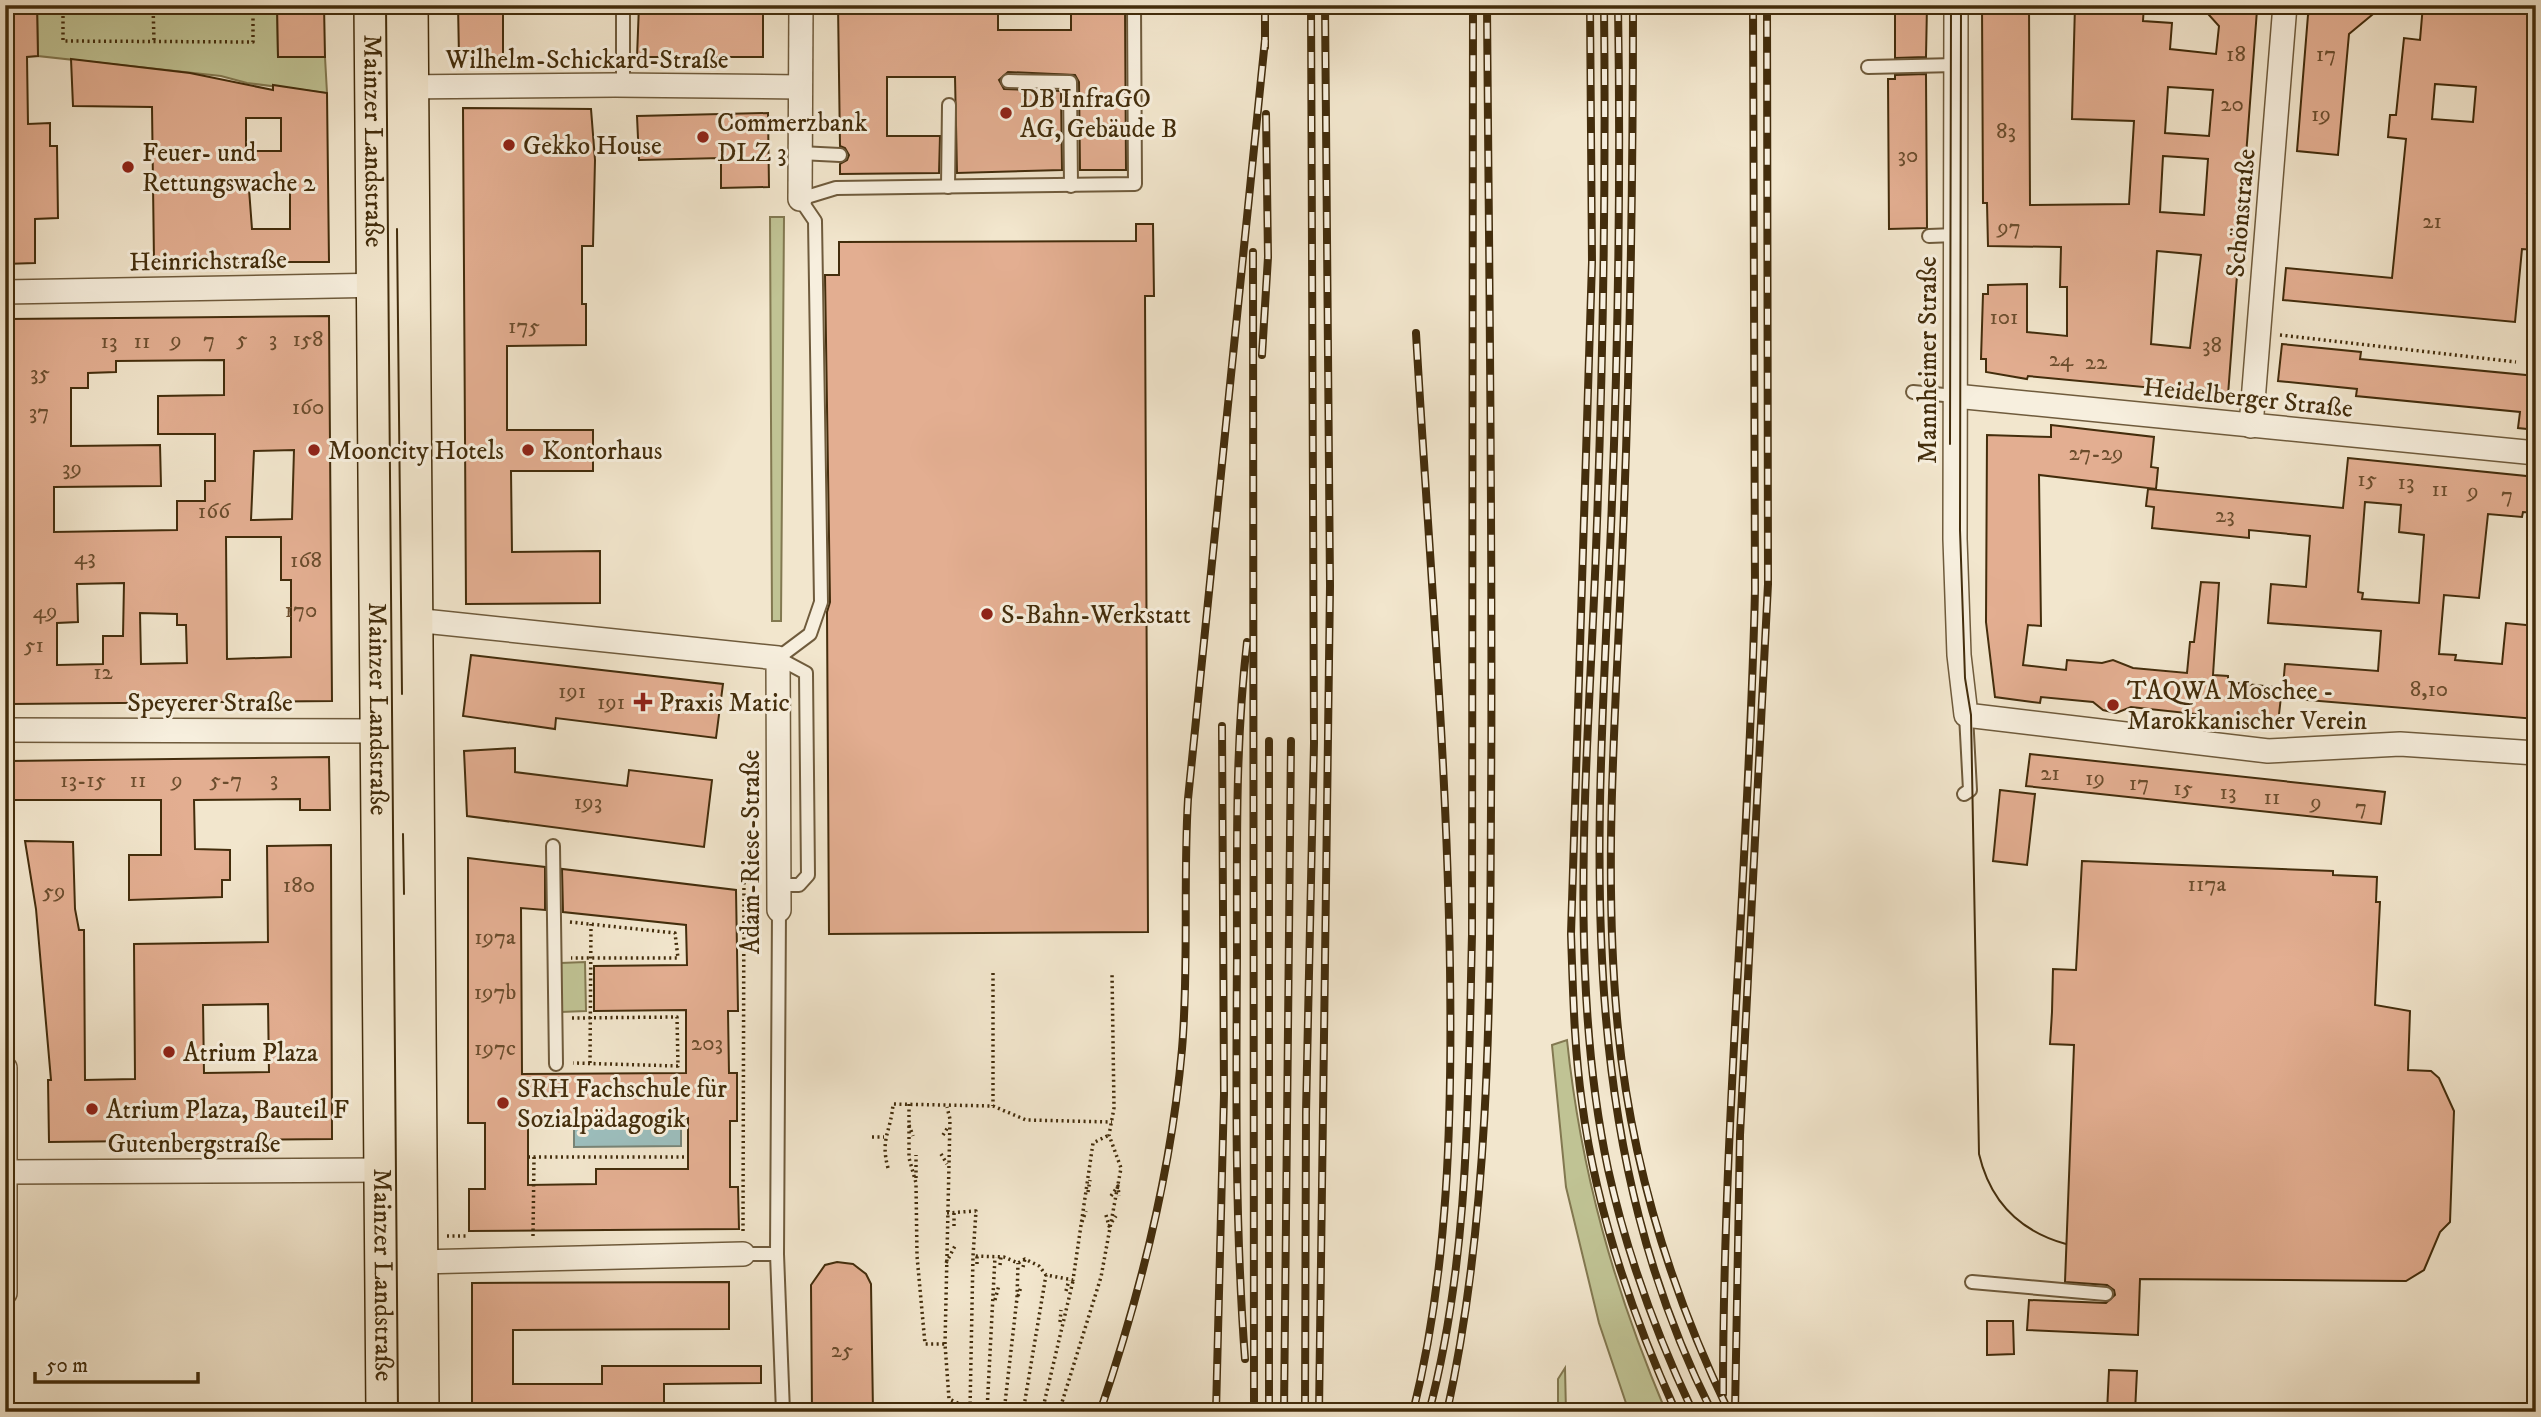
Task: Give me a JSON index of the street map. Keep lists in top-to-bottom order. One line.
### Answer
{"streets":{"main road":["Mainzer Landstraße"],"street":["Wilhelm-Schickard-Straße","Schönstraße","Heinrichstraße","Mannheimer Straße","Heidelberger Straße","Speyerer Straße","Adam-Riese-Straße","Gutenbergstraße"]},"crossings":[["Wilhelm-Schickard-Straße","Mainzer Landstraße"],["Mainzer Landstraße","Heinrichstraße"],["Mainzer Landstraße","Speyerer Straße"],["Mainzer Landstraße","Gutenbergstraße"],["Schönstraße","Heidelberger Straße"],["Mannheimer Straße","Heidelberger Straße"]],"places":{"other":["DB InfraGO AG, Gebäude B","Commerzbank DLZ 3","Gekko House","Feuer- und Rettungswache 2","Mooncity Hotels","Kontorhaus","S-Bahn-Werkstatt","TAQWA Moschee - Marokkanischer Verein","Atrium Plaza","SRH Fachschule für Sozialpädagogik","Atrium Plaza, Bauteil F"],"health":["Praxis Matic"]},"house_numbers":["18","17","20","19","83","30","21","97","101","175","5","3","158","9","7","13","11","38","24","22","35","160","37","27-29","39","15","13","11","9","7","166","23","43","168","170","49","51","12","8,10","191","191","21","19","3","13-15","11","9","5-7","17","15","13","11","193","9","7","117a","180","59","197a","197b","203","197c","25"],"scale_bar":"50 m"}
